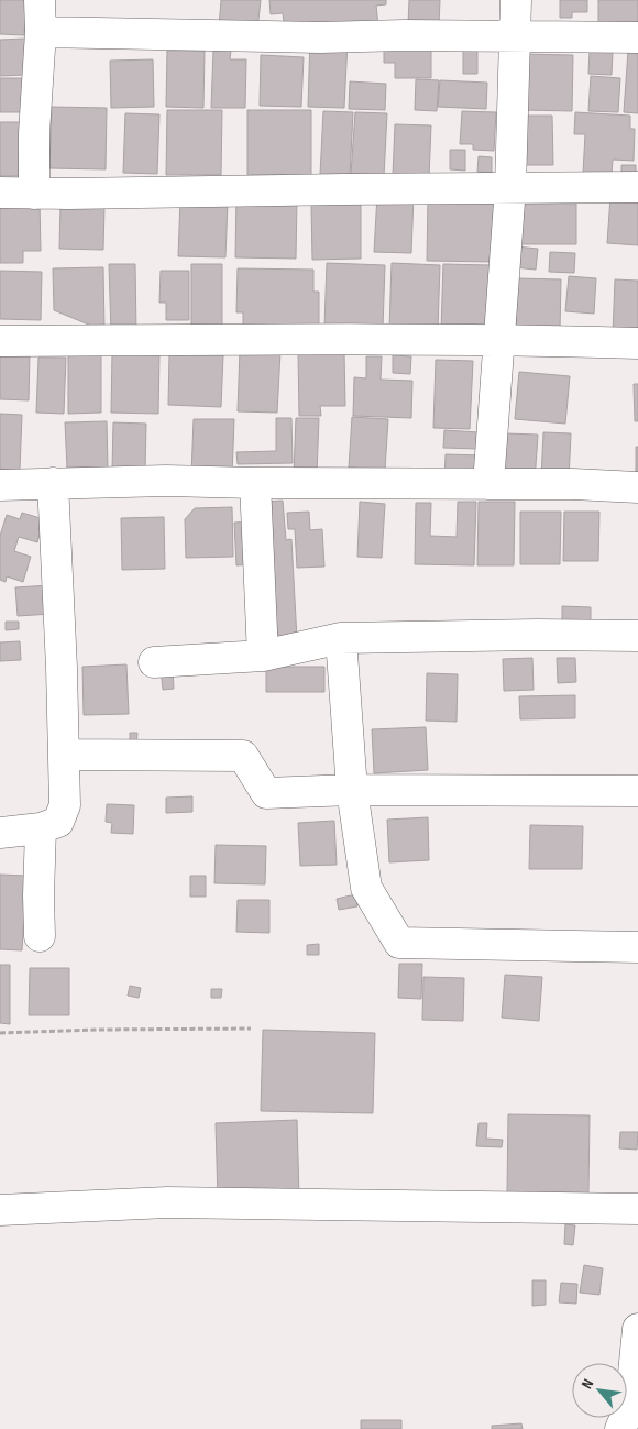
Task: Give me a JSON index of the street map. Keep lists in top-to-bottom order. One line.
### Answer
{"north":"top left"}
